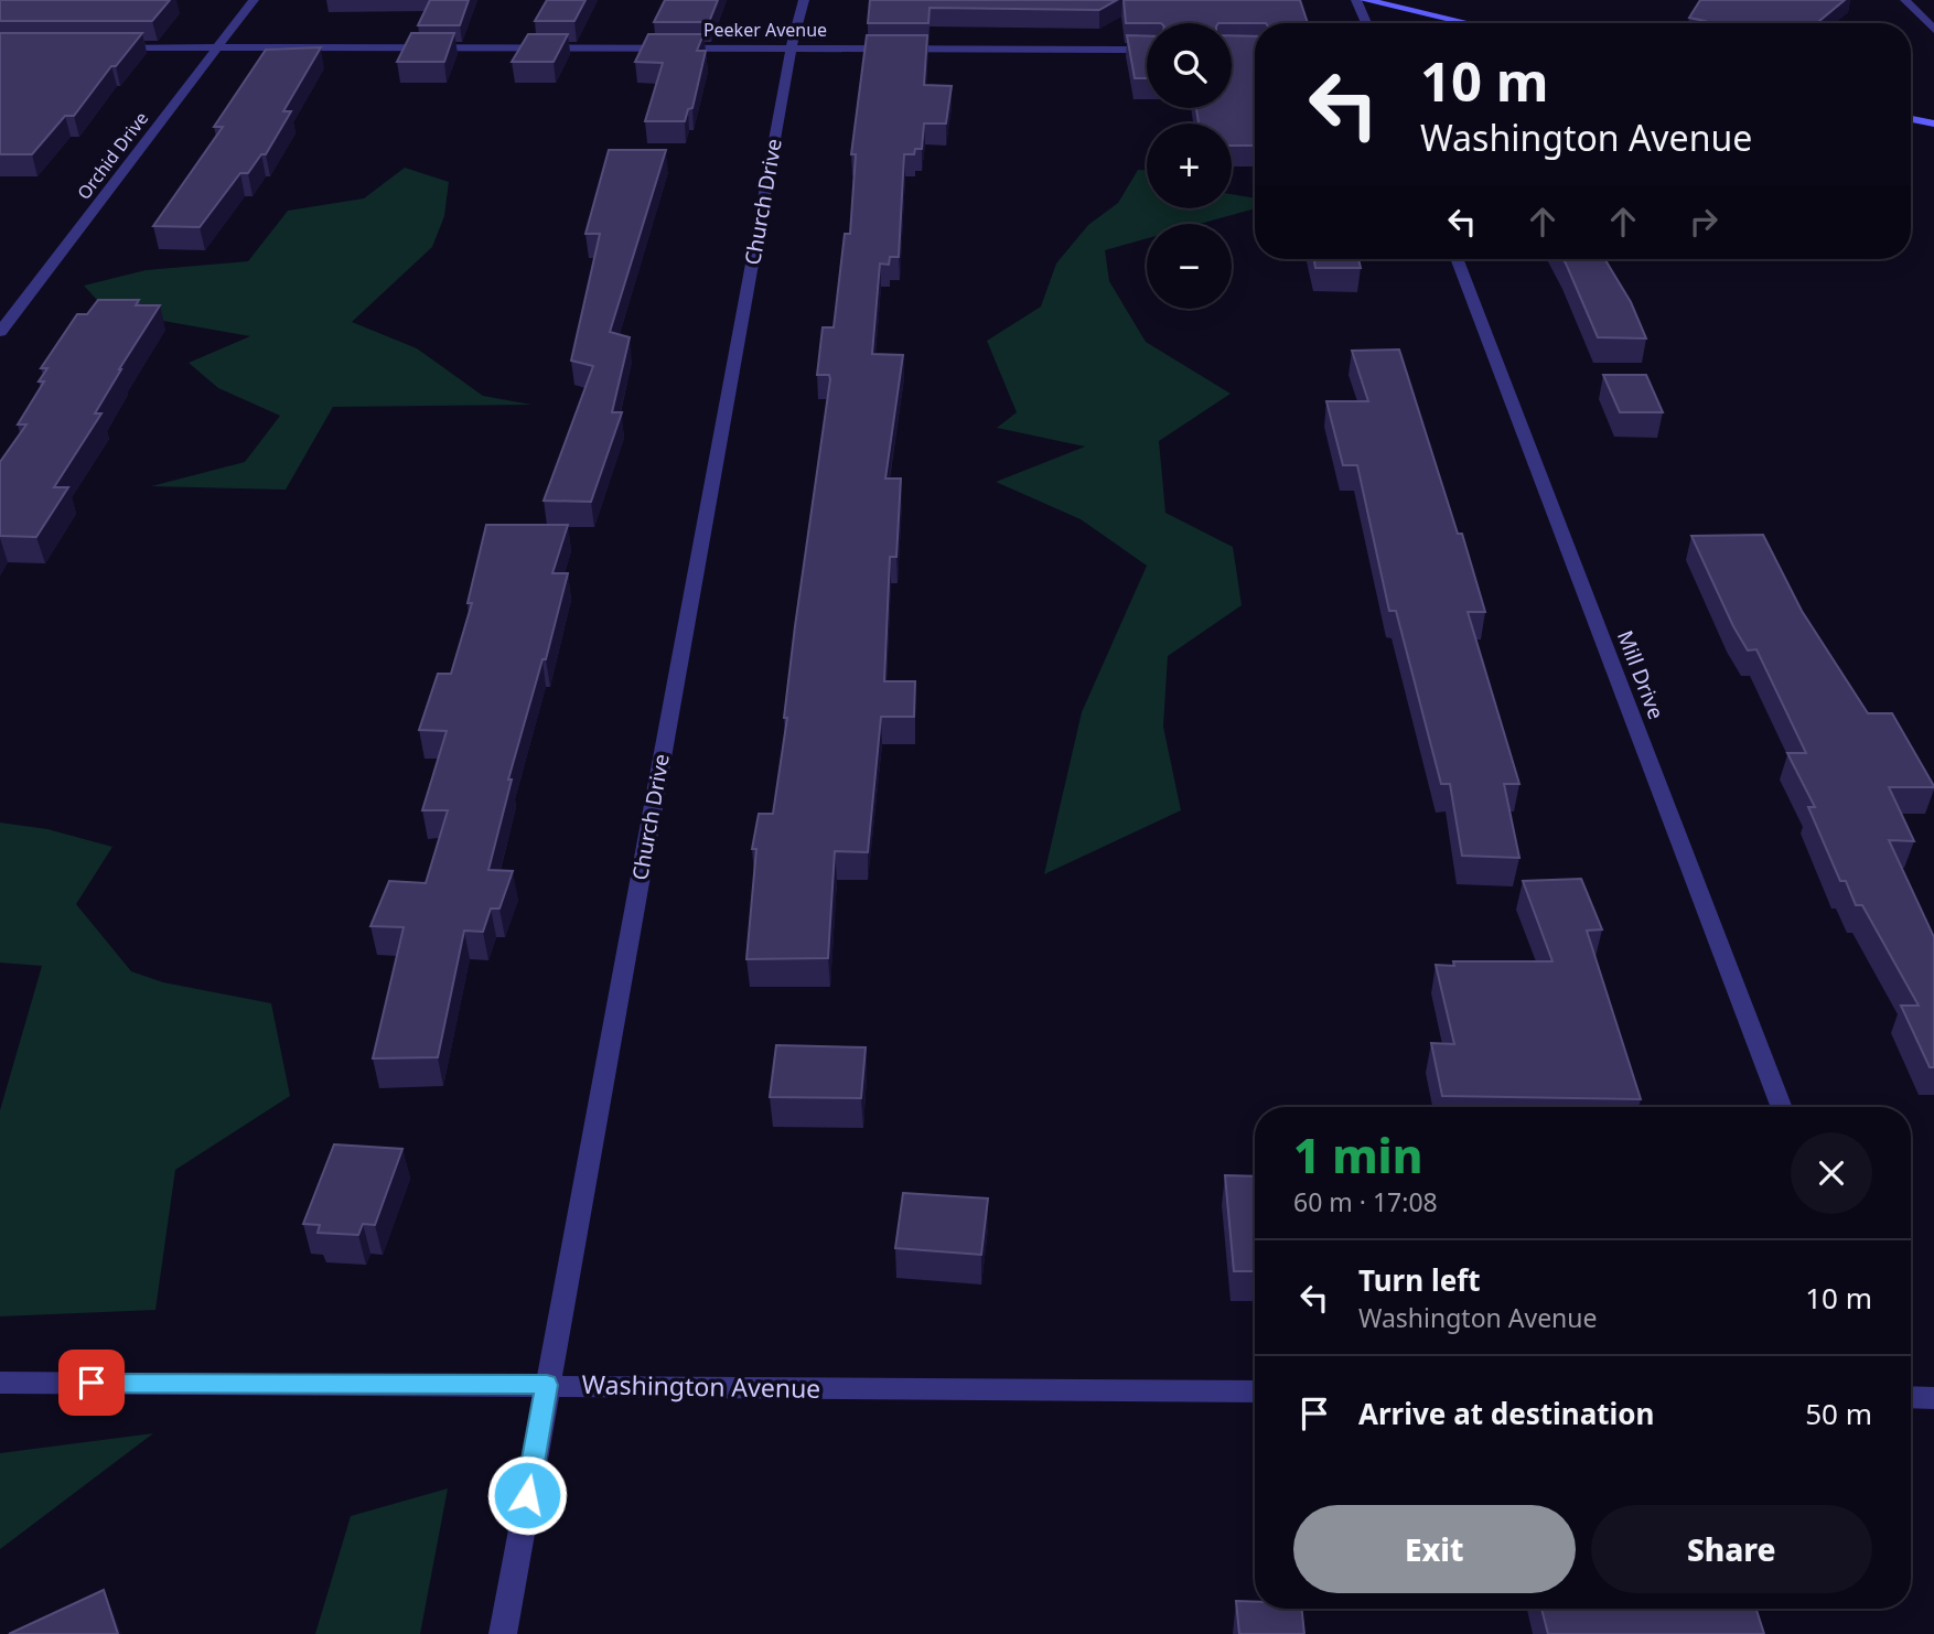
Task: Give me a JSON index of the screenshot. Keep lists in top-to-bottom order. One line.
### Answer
{"streets":{"street":["Peeker Avenue","Orchid Drive","Church Drive","Mill Drive","Washington Avenue"]},"crossings":[["Peeker Avenue","Orchid Drive"],["Peeker Avenue","Church Drive"],["Church Drive","Washington Avenue"]],"page":{"map_buttons":["+","−"],"turn":["10 m","Washington Avenue"],"heading":["1 min","60 m · 17:08"],"list":[{"name":"Turn left","note":"Washington Avenue","value":"10 m"},{"name":"Arrive at destination","value":"50 m"}],"buttons":["Exit","Share"]}}
